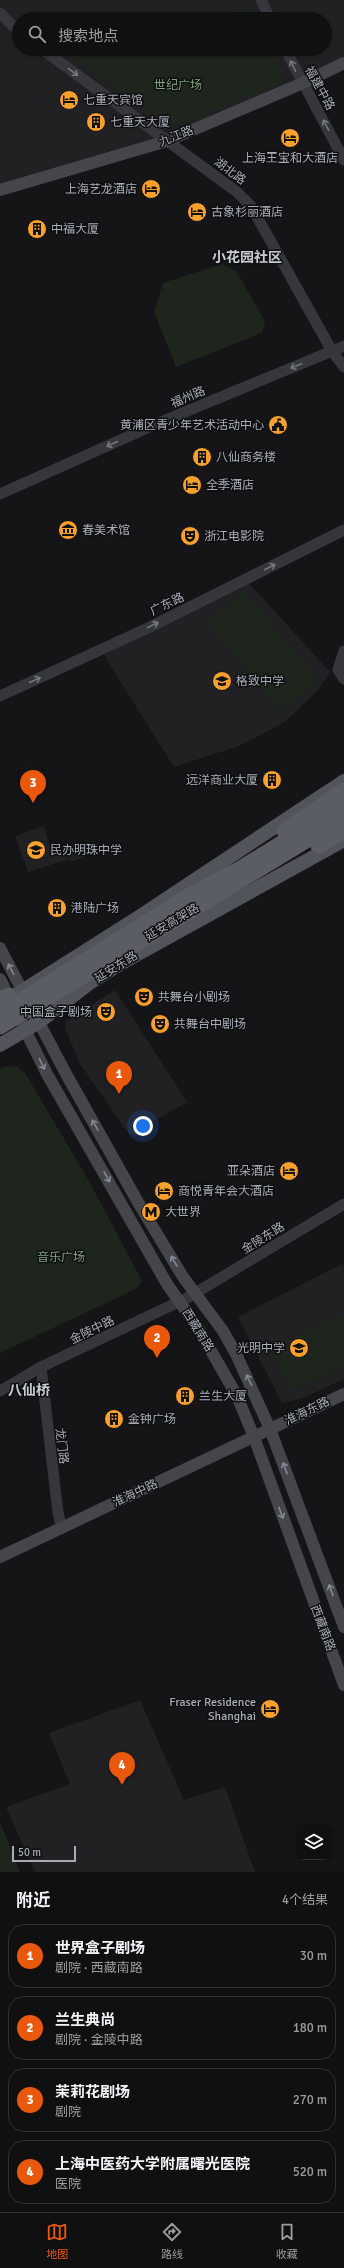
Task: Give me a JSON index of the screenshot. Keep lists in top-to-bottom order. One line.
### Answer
{"streets":{"highway":["延安高架路"],"main road":["九江路","延安东路","西藏南路","淮海东路","淮海中路"],"street":["福建中路","湖北路","福州路","广东路","金陵东路","金陵中路","龙门路"]},"crossings":[["福建中路","九江路"],["九江路","湖北路"],["湖北路","福州路"],["延安东路","西藏南路"],["金陵东路","金陵中路"],["金陵东路","西藏南路"],["金陵中路","西藏南路"],["金陵中路","龙门路"],["西藏南路","淮海东路"],["西藏南路","淮海中路"],["淮海东路","淮海中路"],["龙门路","淮海中路"]],"one_way":["福建中路","福州路","广东路"],"districts":["小花园社区","八仙桥"],"parks":["世纪广场","音乐广场"],"places":{"hotel":["七重天宾馆","上海王宝和大酒店","上海艺龙酒店","古象杉丽酒店","全季酒店","亚朵酒店","商悦青年会大酒店","Fraser Residence Shanghai"],"building":["七重天大厦","中福大厦","八仙商务楼","远洋商业大厦","港陆广场","兰生大厦","金钟广场"],"public building":["黄浦区青少年艺术活动中心"],"museum":["春美术馆"],"theatre":["浙江电影院","共舞台小剧场","中国盒子剧场","共舞台中剧场"],"school or university":["格致中学","民办明珠中学","光明中学"],"metro station":["大世界"]},"scale_bar":"50 m","page":{"search":"搜索地点","pins":["3","1","2","4"],"scale":"50 m","heading":["附近","4个结果"],"list":[{"mark":"1","name":"世界盒子剧场","note":"剧院 · 西藏南路","value":"30 m"},{"mark":"2","name":"兰生典尚","note":"剧院 · 金陵中路","value":"180 m"},{"mark":"3","name":"茉莉花剧场","note":"剧院","value":"270 m"},{"mark":"4","name":"上海中医药大学附属曙光医院","note":"医院","value":"520 m"}],"nav":["地图","路线","收藏"]}}
